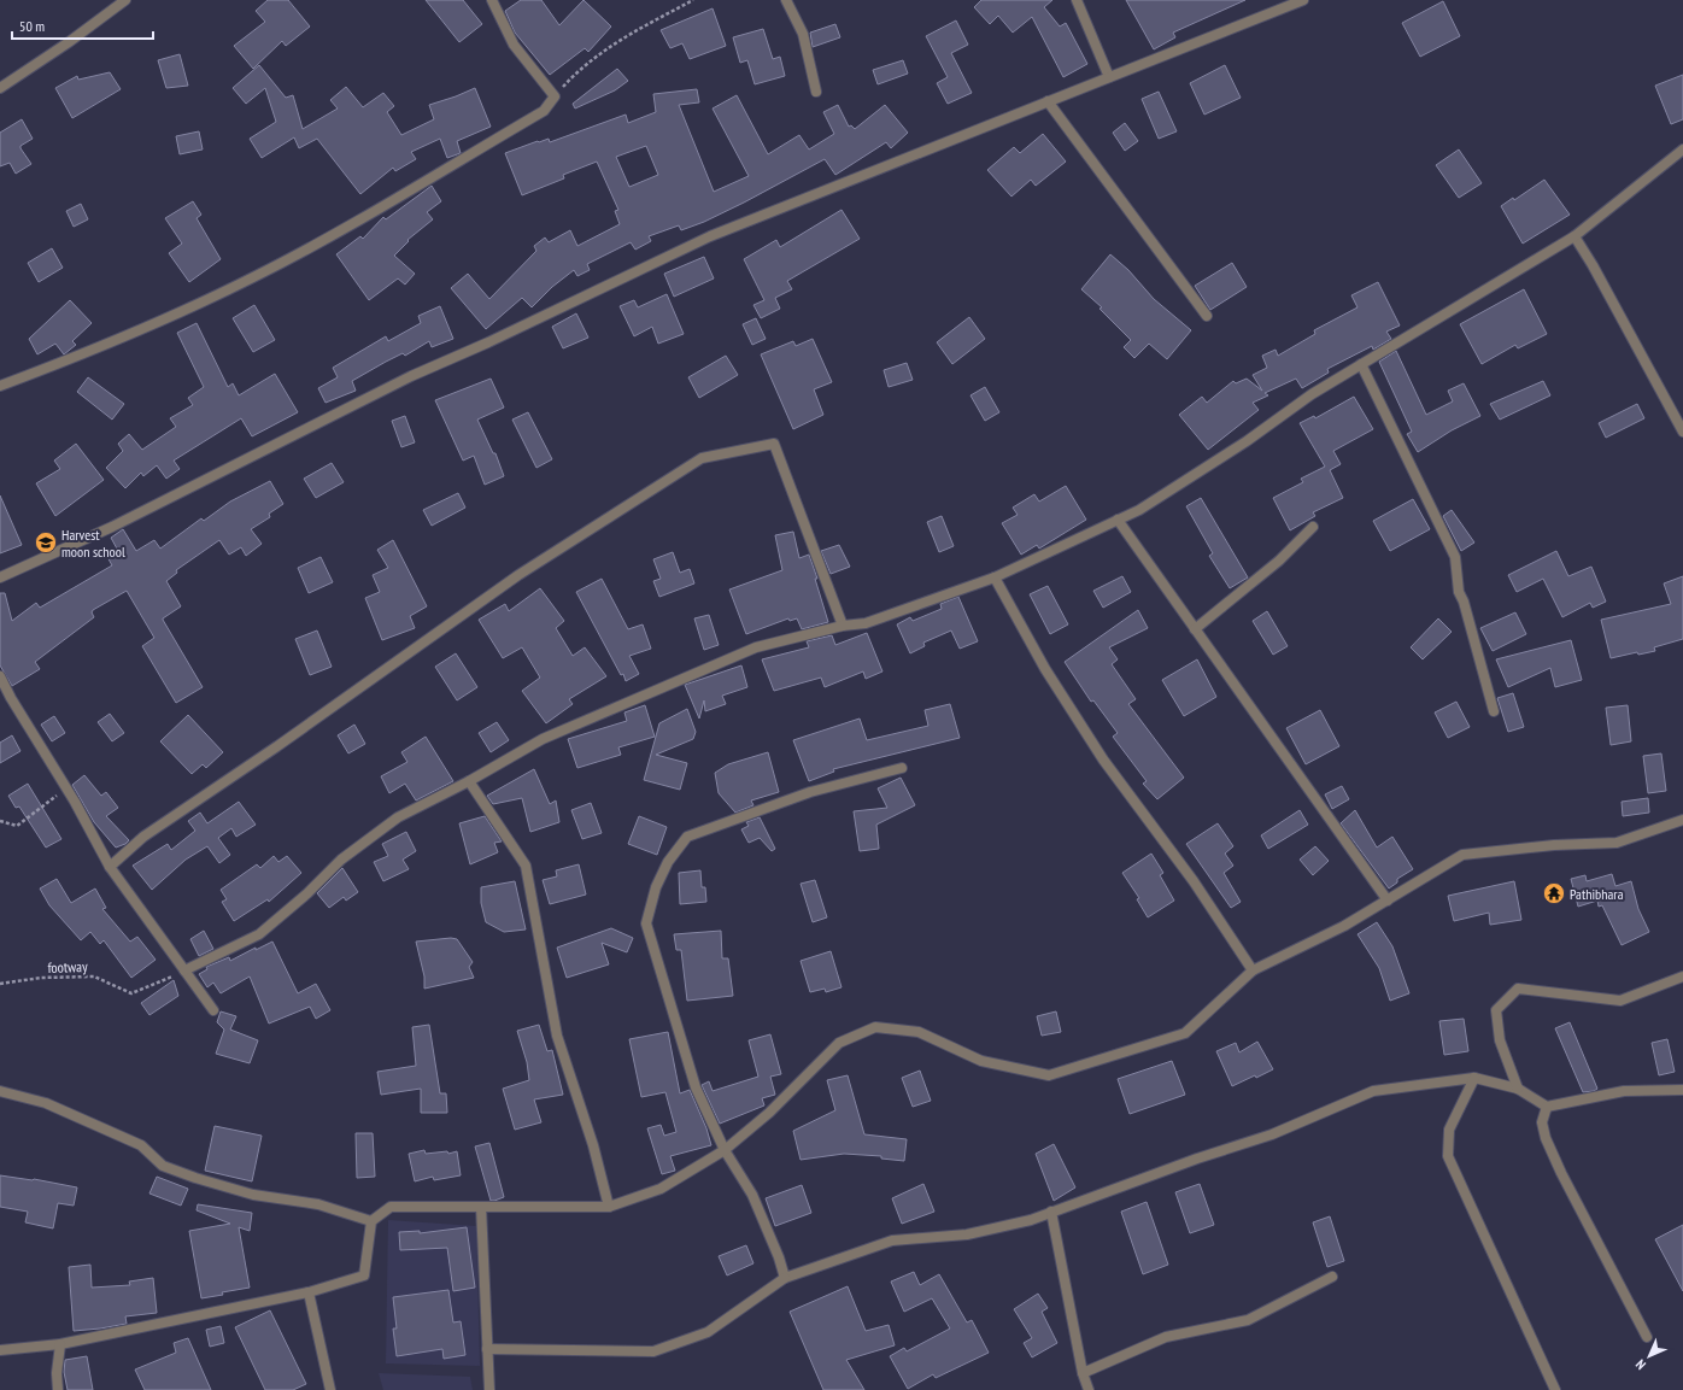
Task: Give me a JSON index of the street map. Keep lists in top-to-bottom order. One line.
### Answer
{"streets":{"path":["footway"]},"places":{"school or university":["Harvest moon school"],"temple":["Pathibhara"]},"scale_bar":"50 m","north":"bottom left"}
